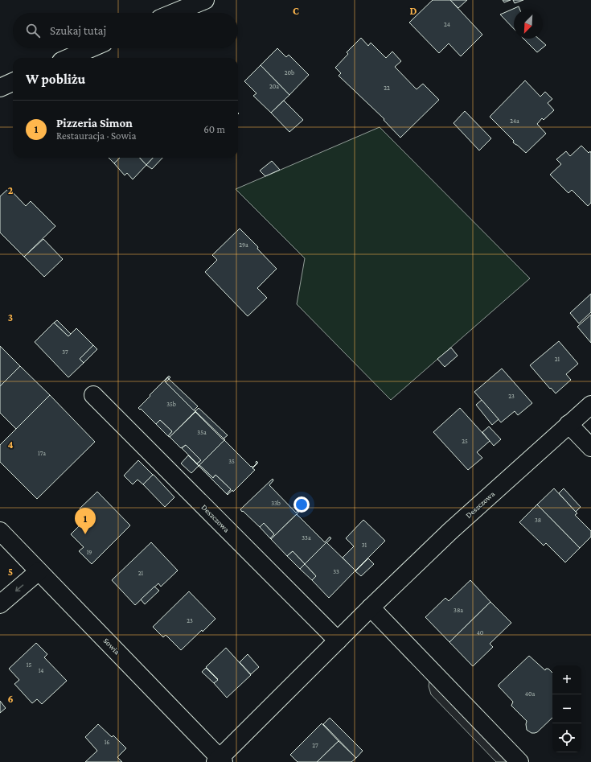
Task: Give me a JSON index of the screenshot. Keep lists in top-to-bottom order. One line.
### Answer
{"streets":{"street":["Deszczowa","Sowia"]},"crossings":[["Deszczowa","Sowia"]],"house_numbers":["24","20b","20a","22","24a","29a","37","21","23","35b","35a","25","17a","35","33b","38","33a","31","19","33","21","38a","23","40","15","14","40a","16","27"],"north":"bottom left","page":{"search":"Szukaj tutaj","heading":"W pobliżu","list":[{"mark":"1","name":"Pizzeria Simon","note":"Restauracja · Sowia","value":"60 m"}],"pins":"1","map_buttons":["+","−"]},"grid":{"columns":["C","D"],"rows":["2","3","4","5","6"]}}
